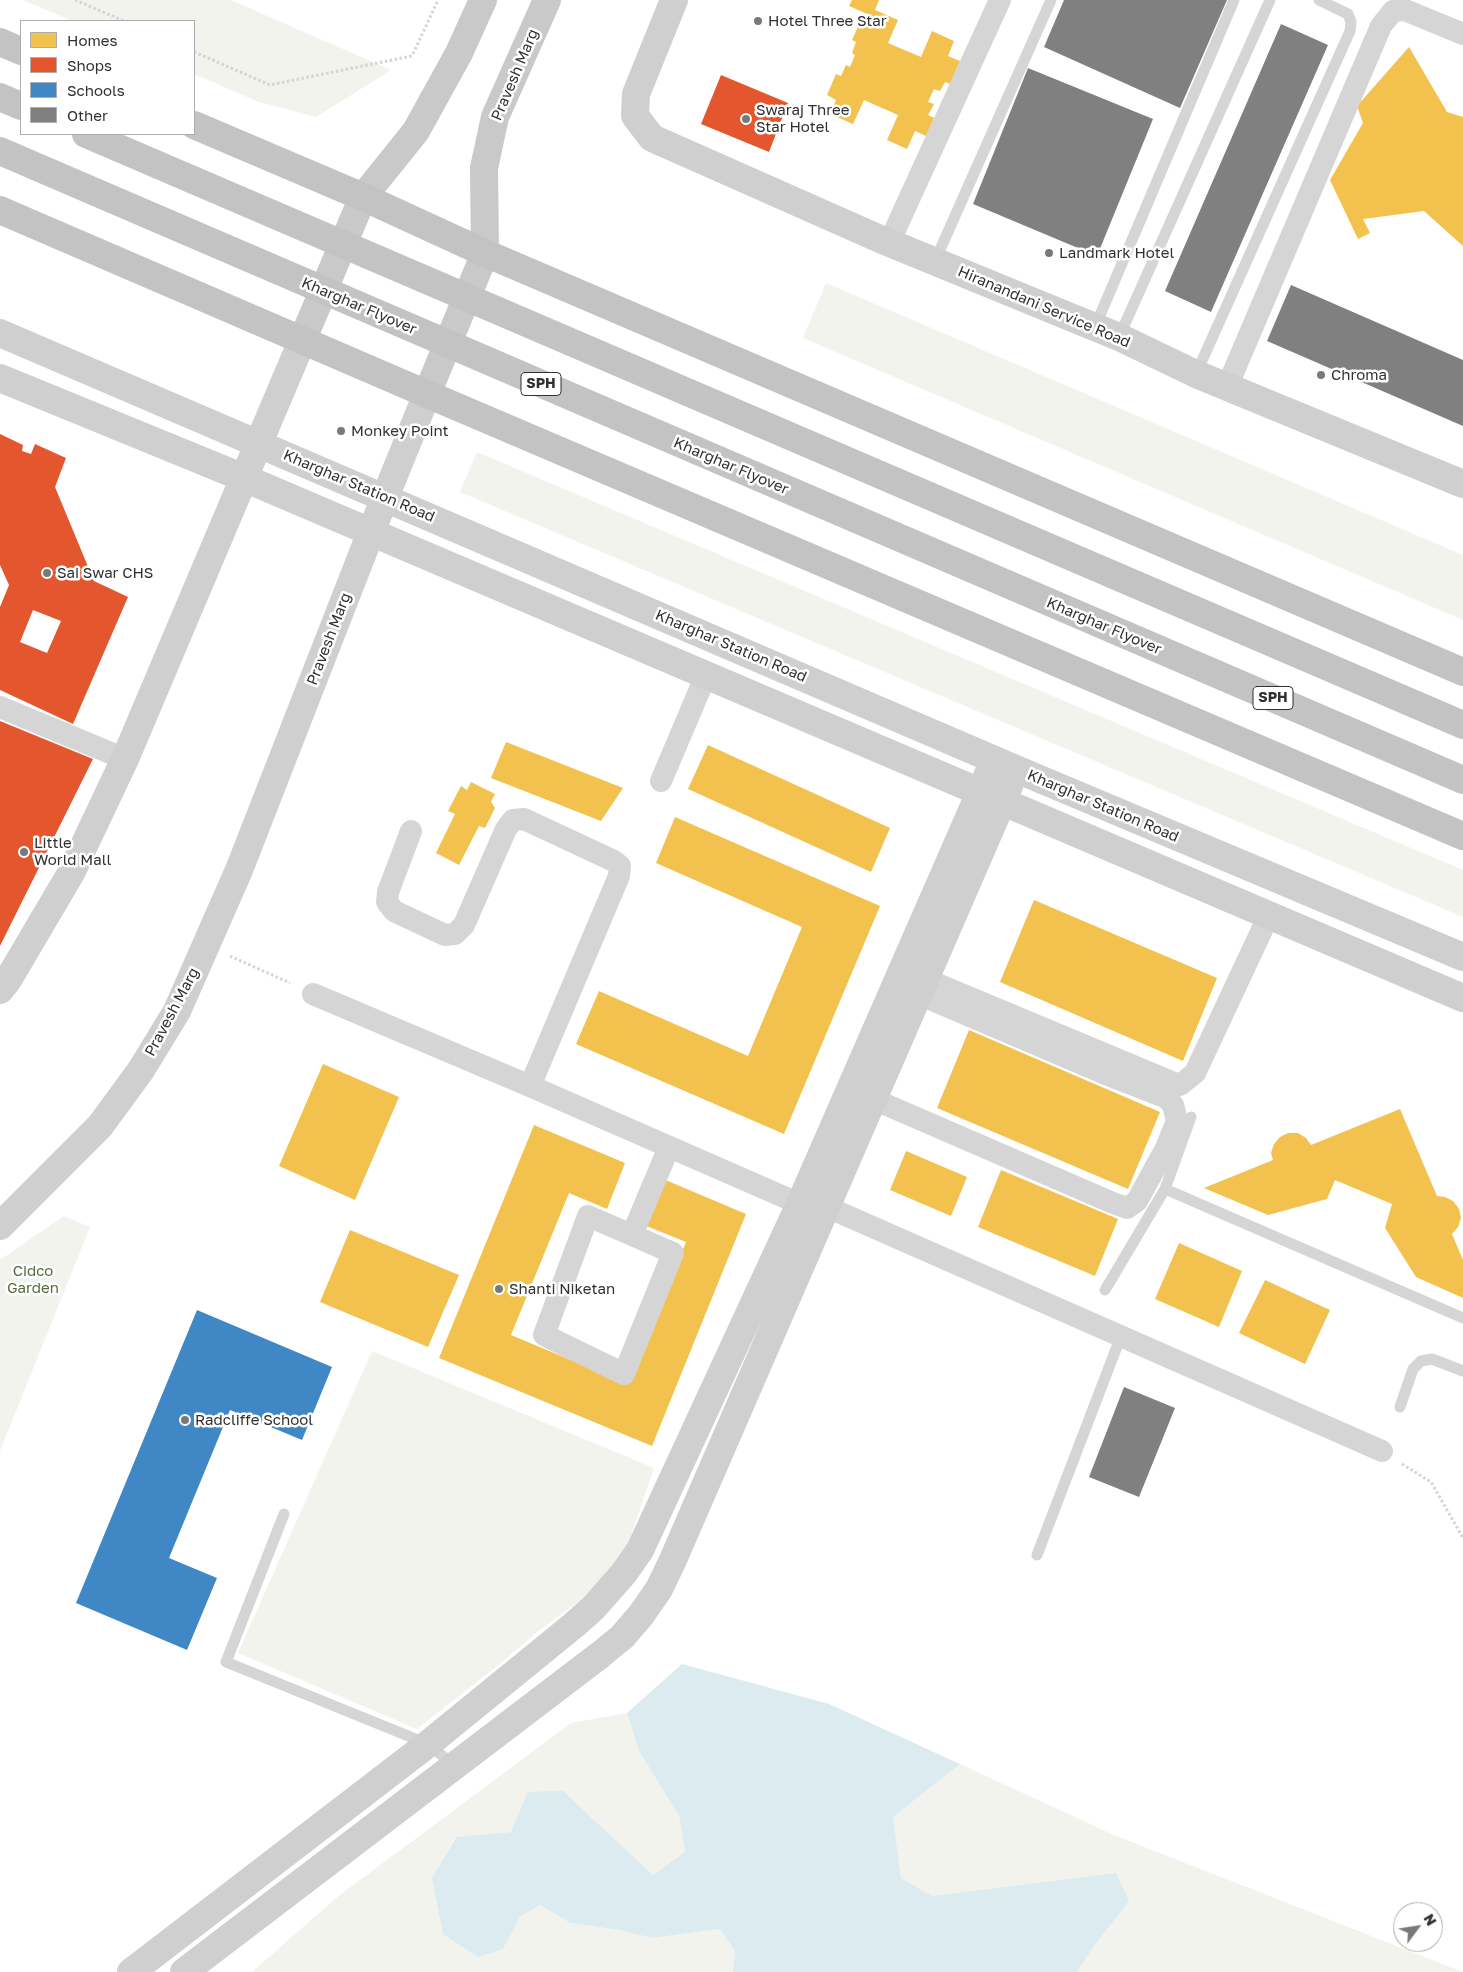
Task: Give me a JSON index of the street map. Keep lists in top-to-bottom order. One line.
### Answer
{"streets":{"highway":["Kharghar Flyover","SPH"],"main road":["Pravesh Marg"],"street":["Hiranandani Service Road","Kharghar Station Road"]},"crossings":[["Pravesh Marg","Kharghar Station Road"]],"parks":["Cidco Garden"],"places":["Hotel Three Star","Swaraj Three Star Hotel","Landmark Hotel","Chroma","Monkey Point","Sai Swar CHS","Little World Mall","Shanti Niketan","Radcliffe School"],"legend":["Homes","Shops","Schools","Other"],"north":"top right"}
